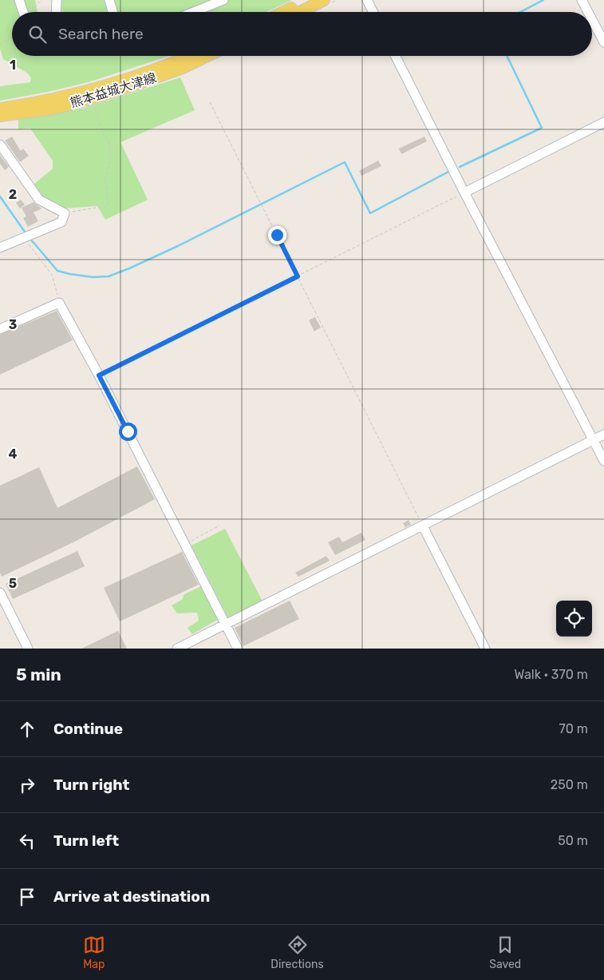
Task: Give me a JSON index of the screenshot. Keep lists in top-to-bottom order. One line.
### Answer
{"streets":{"main road":["熊本益城大津線"]},"page":{"search":"Search here","heading":["5 min","Walk · 370 m"],"list":[["Continue","70 m"],["Turn right","250 m"],["Turn left","50 m"],"Arrive at destination"],"nav":["Map","Directions","Saved"]},"grid":{"rows":["1","2","3","4","5"]}}
